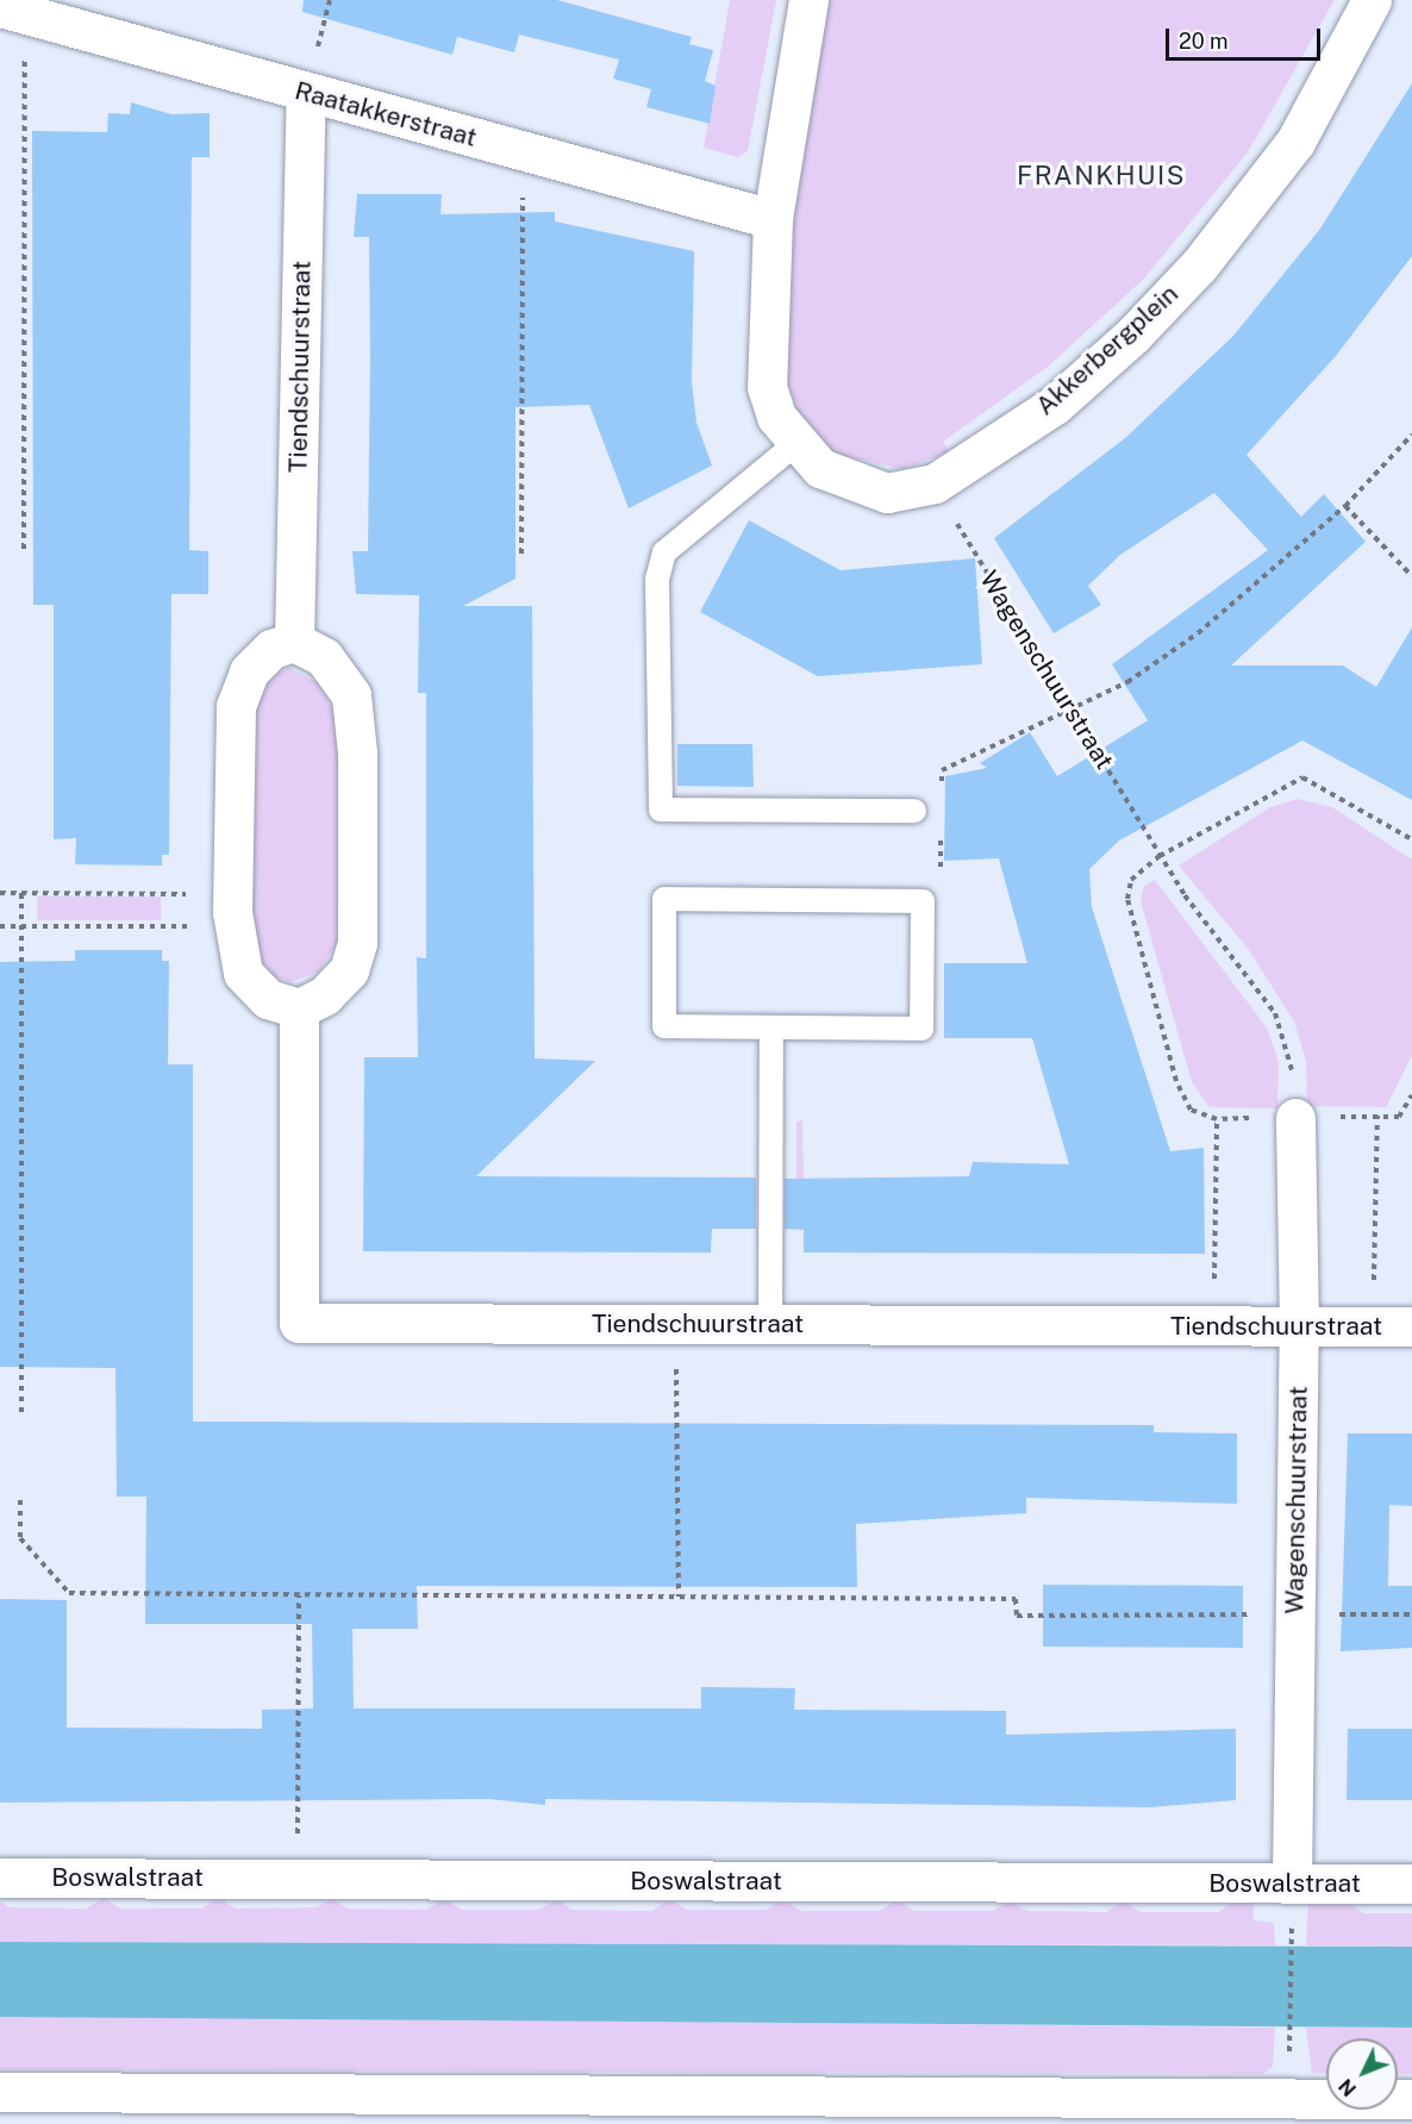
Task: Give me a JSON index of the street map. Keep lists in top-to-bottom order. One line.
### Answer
{"streets":{"street":["Raatakkerstraat","Akkerbergplein","Tiendschuurstraat","Wagenschuurstraat","Boswalstraat"]},"crossings":[["Raatakkerstraat","Akkerbergplein"],["Raatakkerstraat","Tiendschuurstraat"],["Akkerbergplein","Wagenschuurstraat"],["Tiendschuurstraat","Wagenschuurstraat"],["Wagenschuurstraat","Boswalstraat"]],"districts":["FRANKHUIS"],"scale_bar":"20 m","north":"bottom left"}
